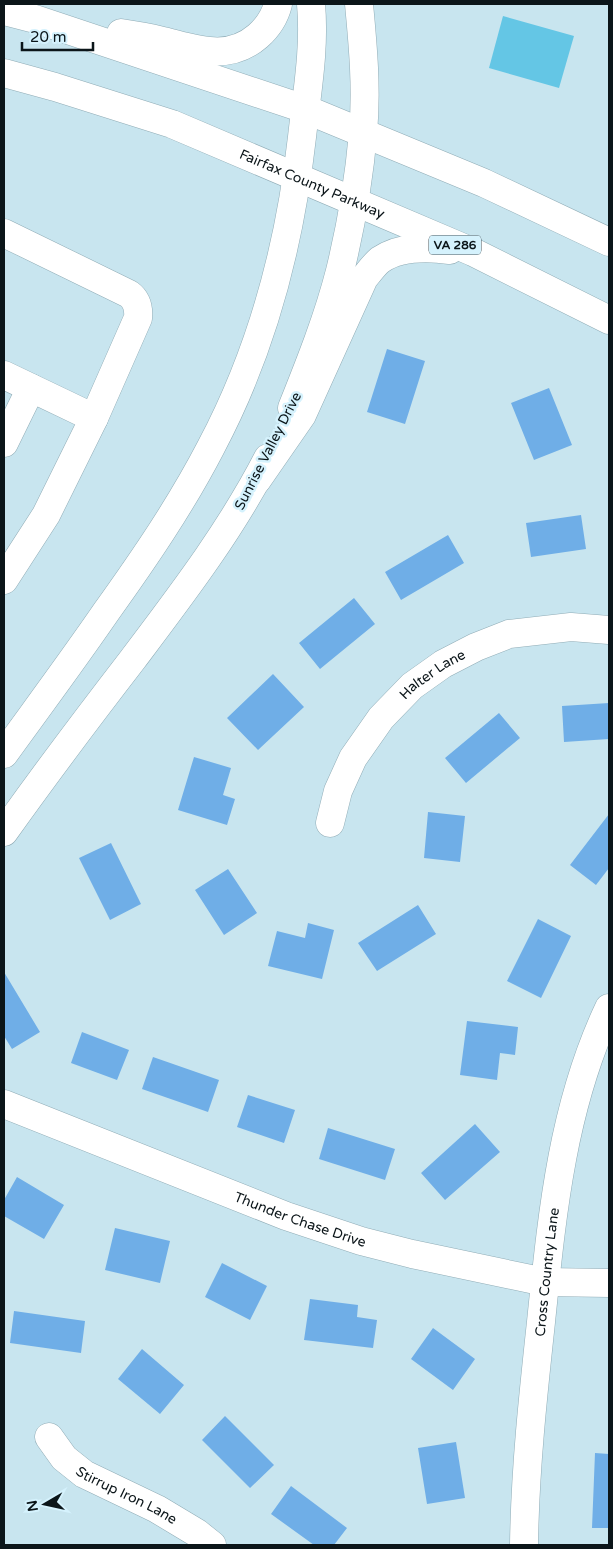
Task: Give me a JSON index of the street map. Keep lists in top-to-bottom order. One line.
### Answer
{"streets":{"main road":["Fairfax County Parkway","VA 286","Sunrise Valley Drive","Halter Lane","Thunder Chase Drive","Cross Country Lane","Stirrup Iron Lane"]},"crossings":[["Fairfax County Parkway","Sunrise Valley Drive"],["Thunder Chase Drive","Cross Country Lane"]],"scale_bar":"20 m","north":"left"}
